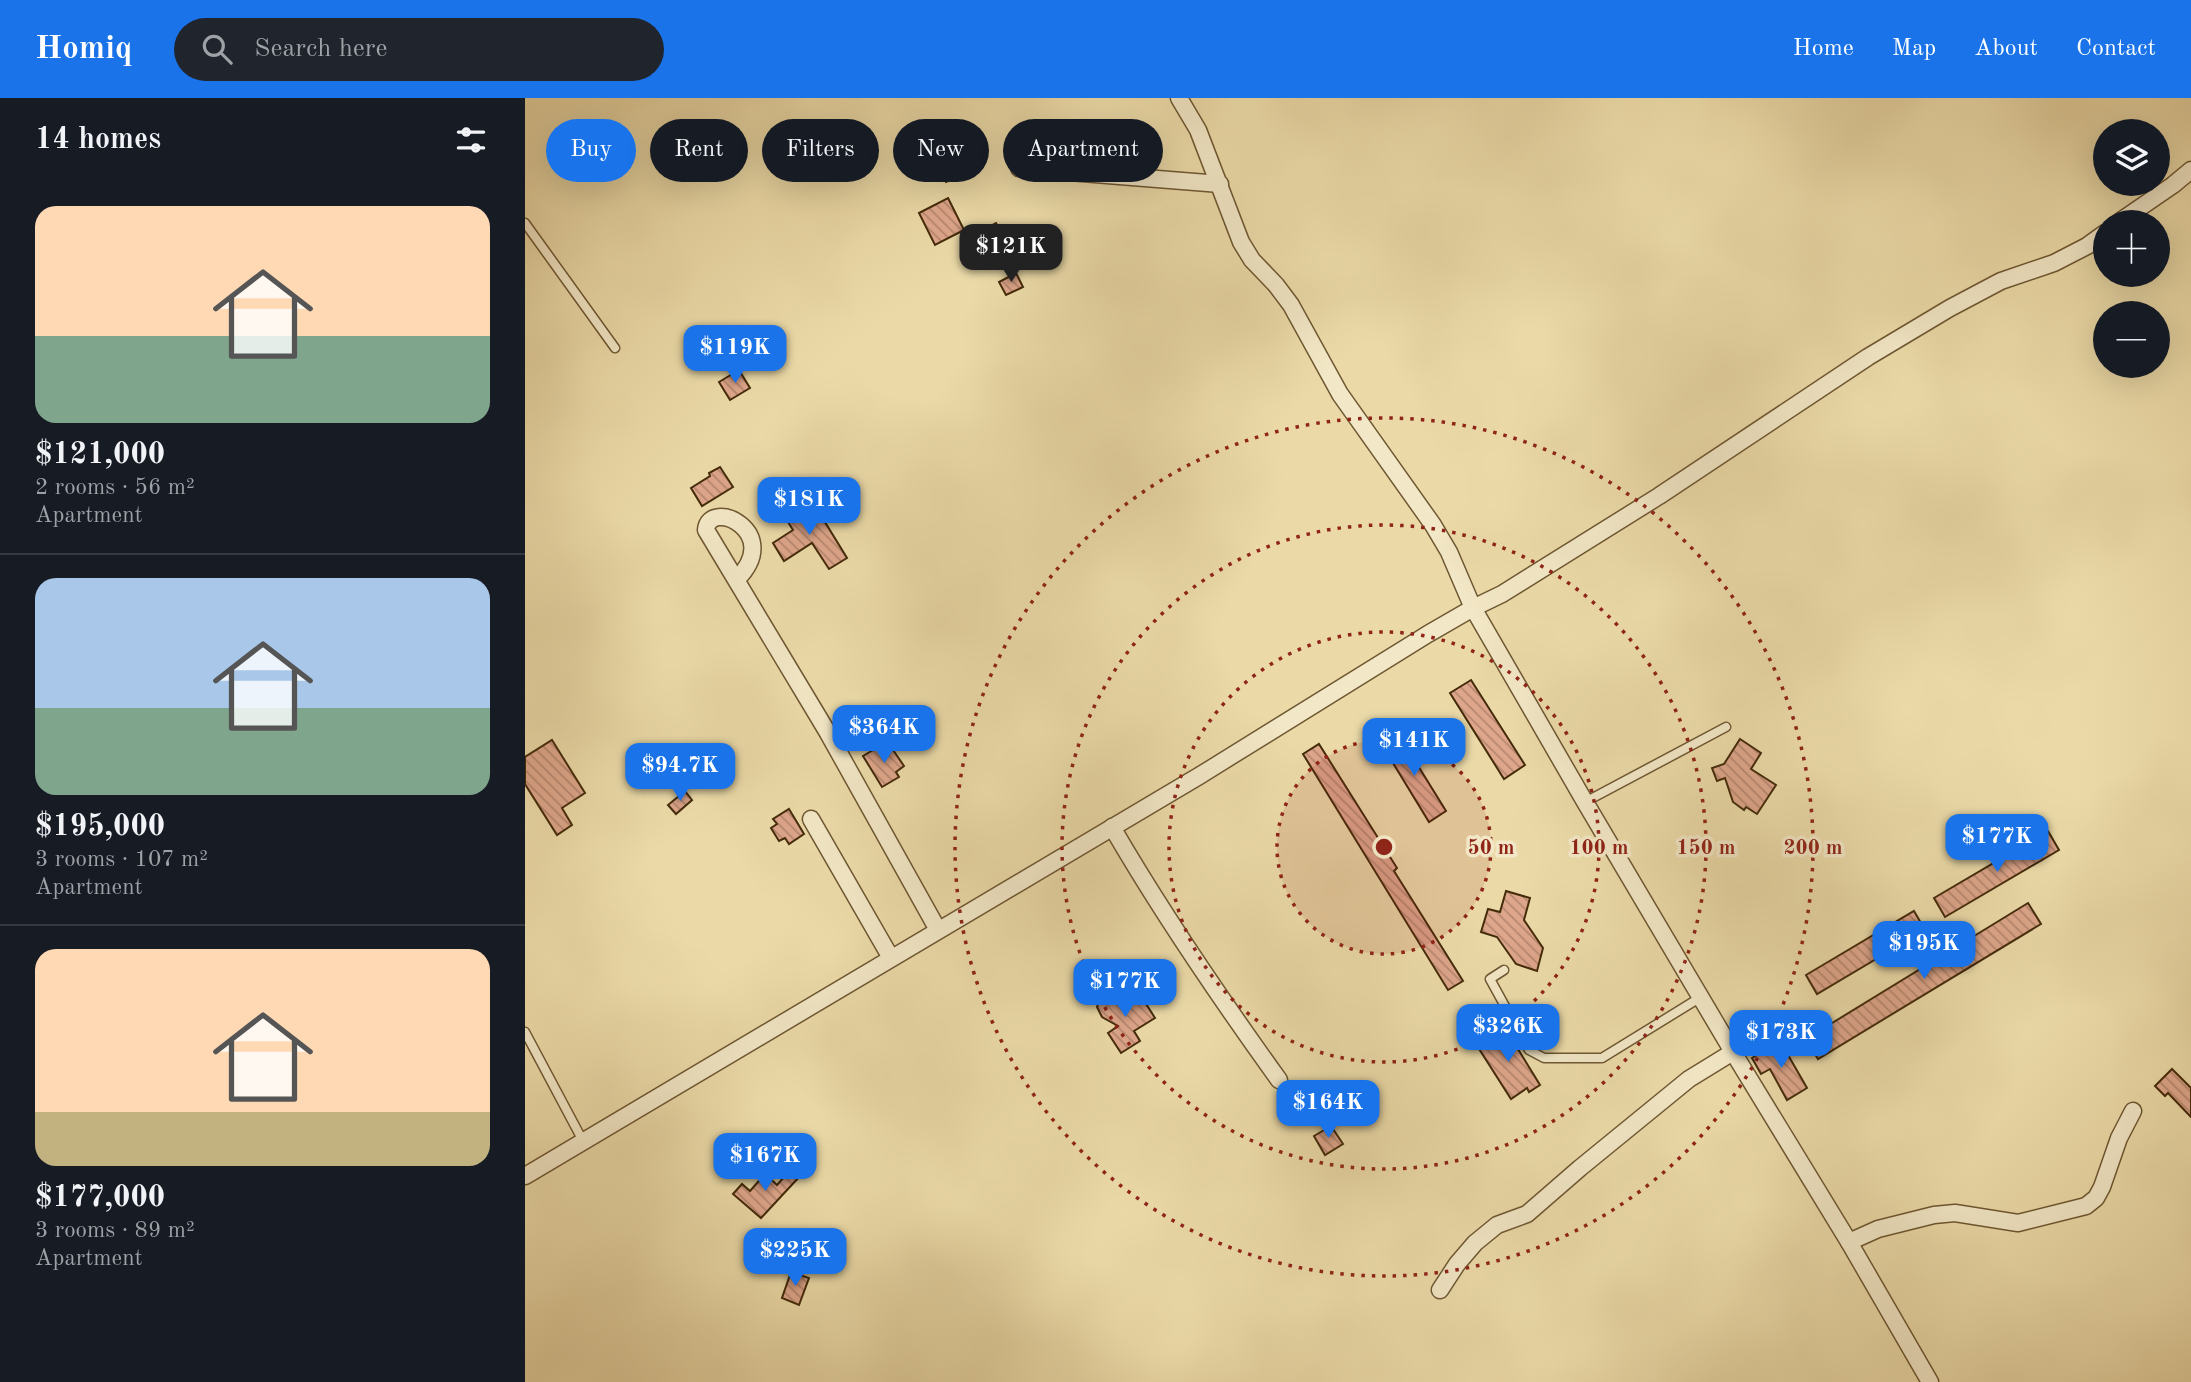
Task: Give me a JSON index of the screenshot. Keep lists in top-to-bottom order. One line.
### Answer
{"page":{"header":"Homiq","search":"Search here","nav":["Home","Map","About","Contact"],"heading":"14 homes","map_buttons":["+","−"],"chip":["Buy","Rent","Filters","New","Apartment"],"list":[{"name":"$121,000","note":"2 rooms · 56 m² · Apartment"},{"name":"$195,000","note":"3 rooms · 107 m² · Apartment"},{"name":"$177,000","note":"3 rooms · 89 m² · Apartment"}],"price":["$121K","$119K","$181K","$364K","$141K","$94.7K","$177K","$195K","$177K","$326K","$173K","$164K","$167K","$225K"]},"rings":["50 m","100 m","150 m","200 m"]}
